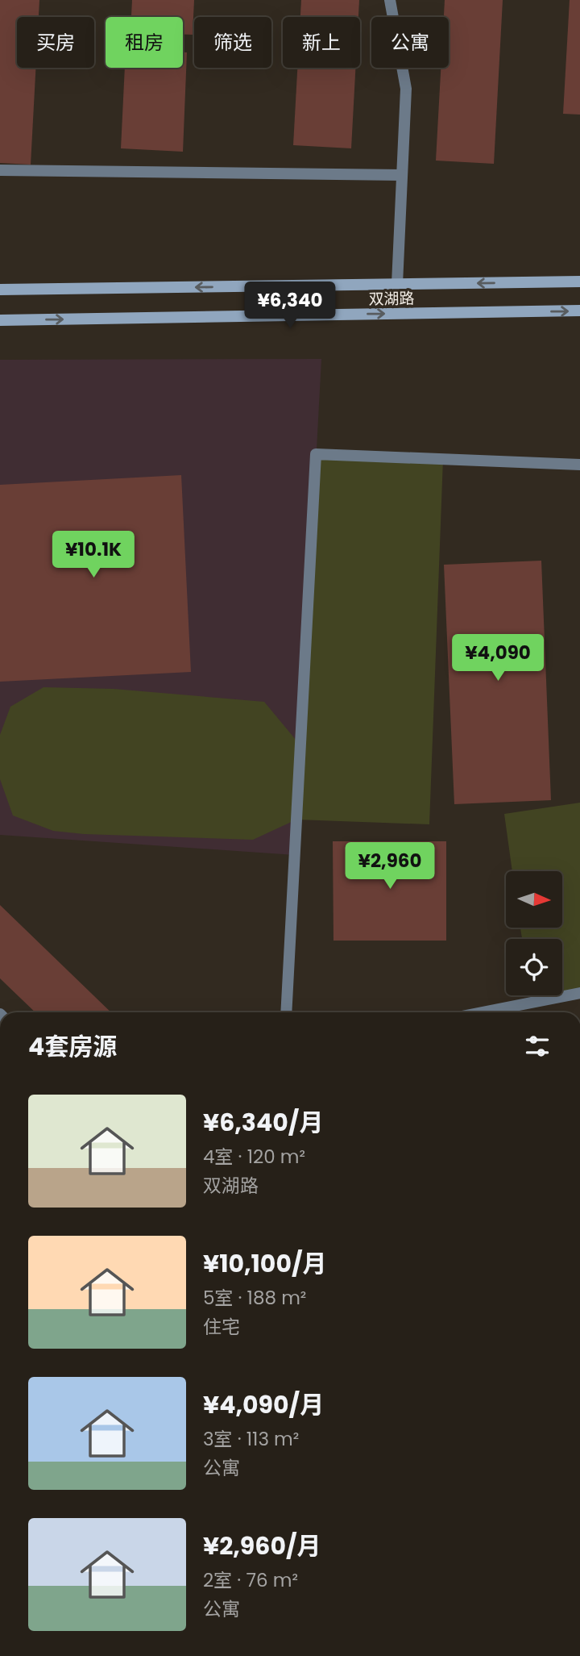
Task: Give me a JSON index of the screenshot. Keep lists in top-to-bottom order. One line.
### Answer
{"streets":{"main road":["双湖路"]},"north":"right","page":{"chip":["买房","租房","筛选","新上","公寓"],"price":["¥6,340","¥10.1K","¥4,090","¥2,960"],"heading":"4套房源","list":[{"name":"¥6,340/月","note":"4室 · 120 m² · 双湖路"},{"name":"¥10,100/月","note":"5室 · 188 m² · 住宅"},{"name":"¥4,090/月","note":"3室 · 113 m² · 公寓"},{"name":"¥2,960/月","note":"2室 · 76 m² · 公寓"}]}}
